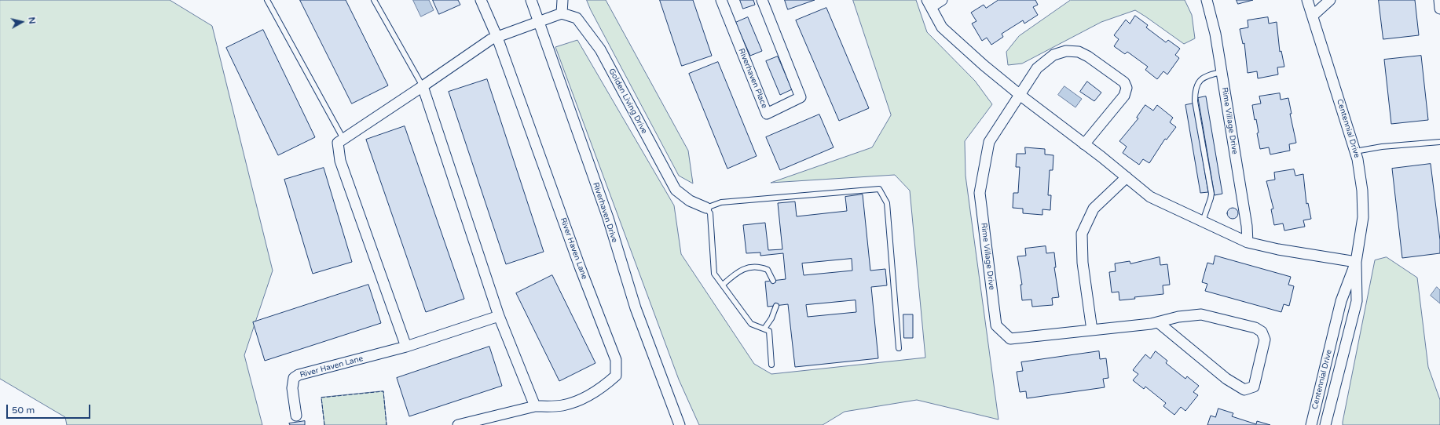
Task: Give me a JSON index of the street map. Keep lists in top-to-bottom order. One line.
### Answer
{"streets":{"street":["Riverhaven Place","Golden Living Drive","Rime Village Drive","Centennial Drive","Riverhaven Drive","River Haven Lane"]},"scale_bar":"50 m","north":"right"}
